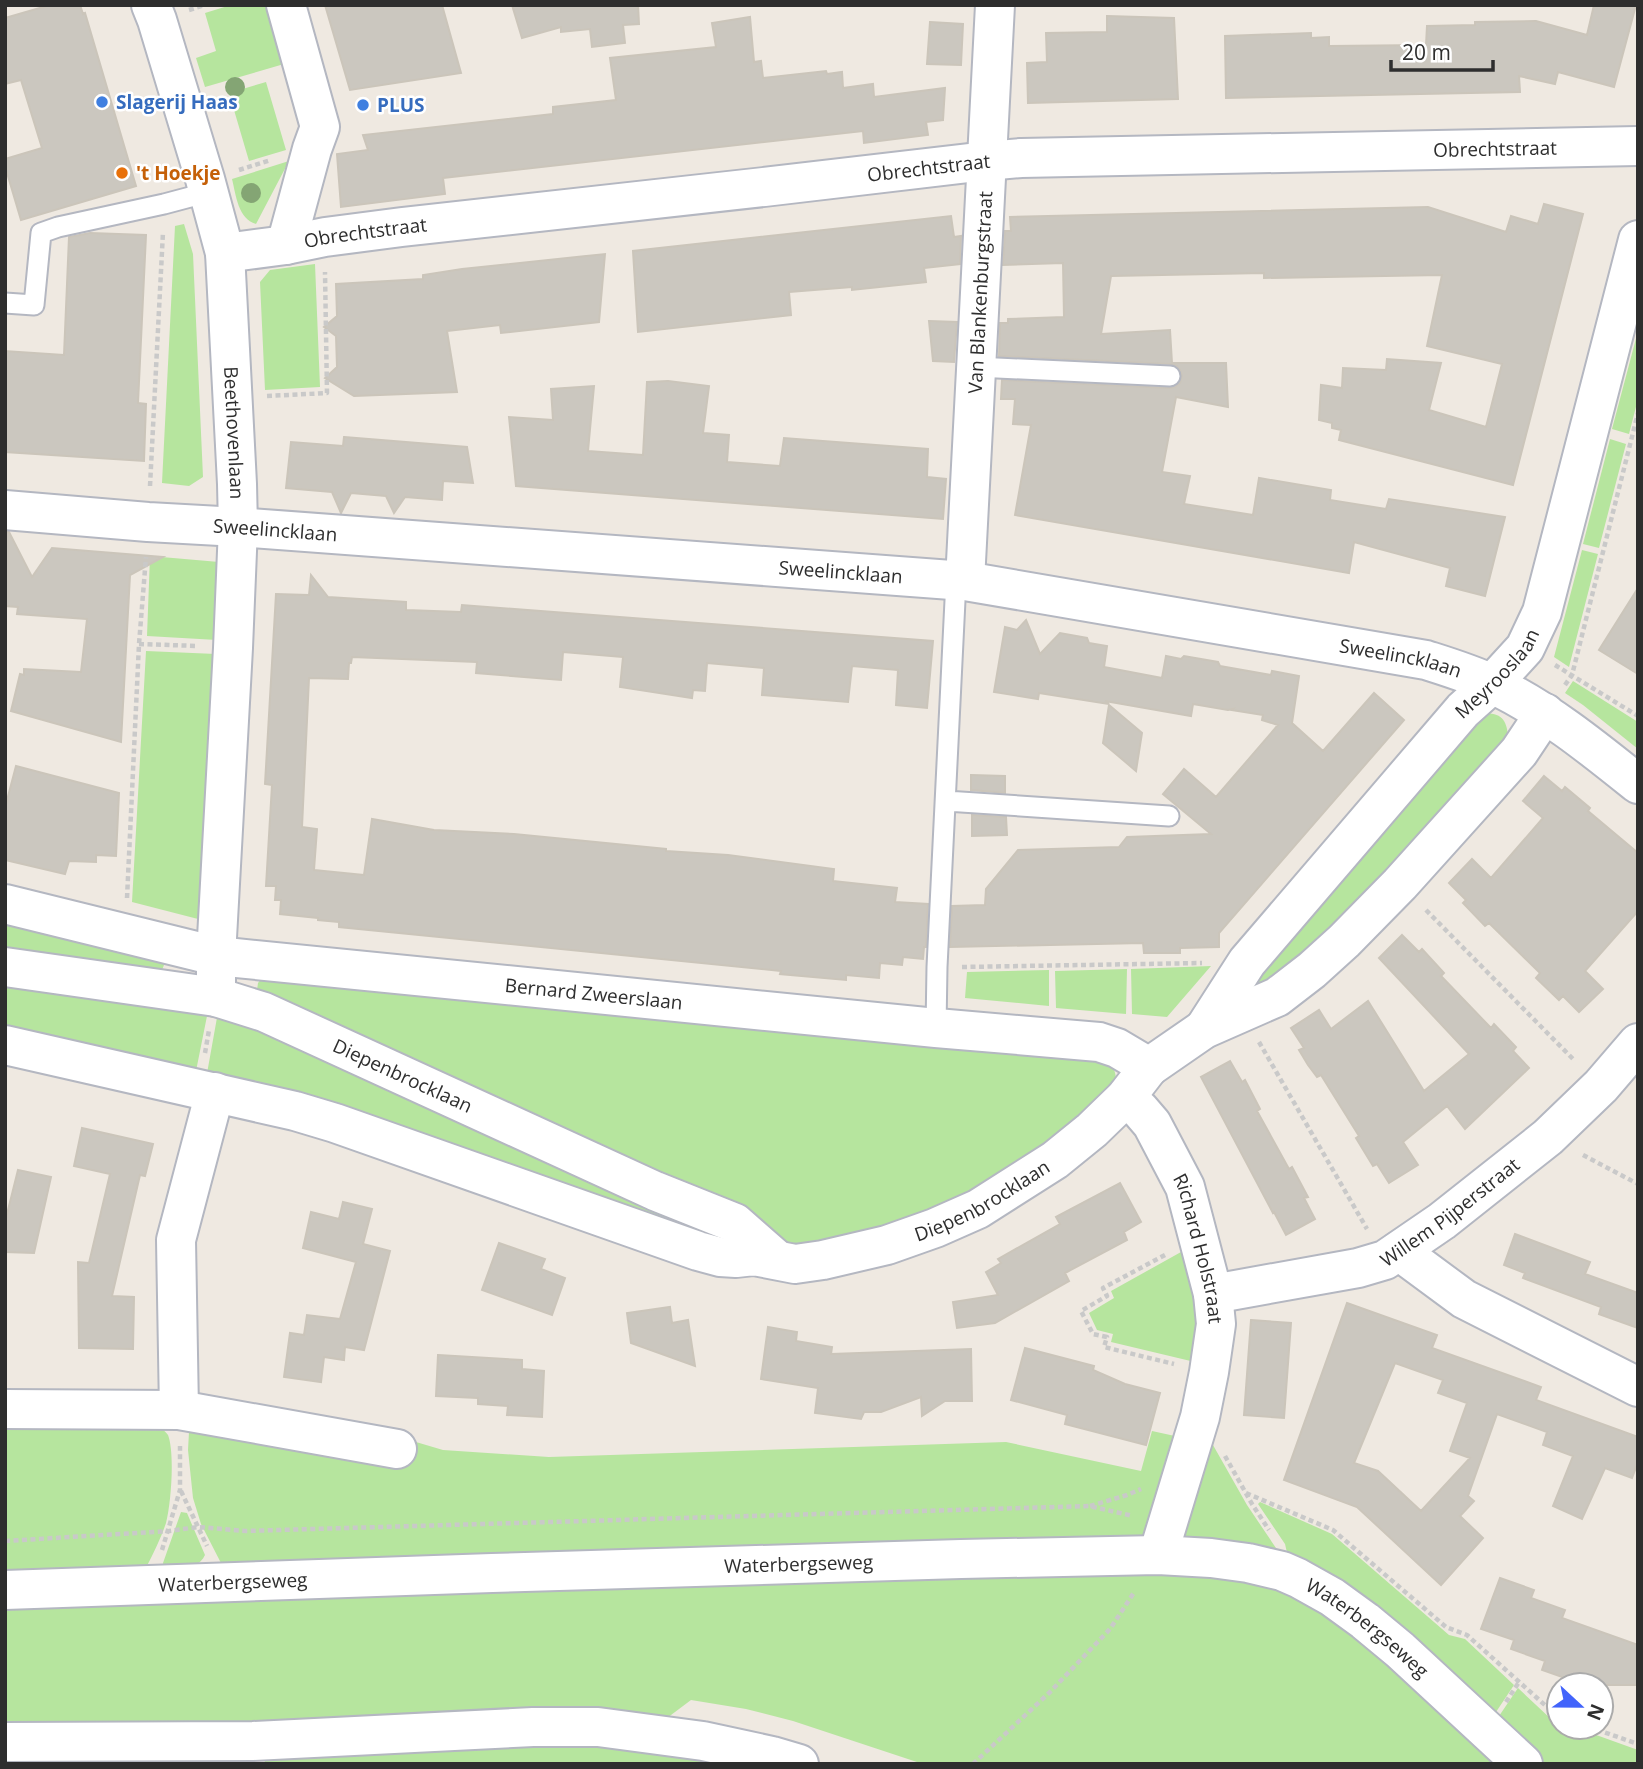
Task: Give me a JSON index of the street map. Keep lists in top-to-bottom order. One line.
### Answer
{"streets":{"street":["Obrechtstraat","Van Blankenburgstraat","Beethovenlaan","Sweelincklaan","Meyrooslaan","Bernard Zweerslaan","Diepenbrocklaan","Willem Pijperstraat","Richard Holstraat","Waterbergseweg"]},"crossings":[["Obrechtstraat","Van Blankenburgstraat"],["Obrechtstraat","Beethovenlaan"],["Van Blankenburgstraat","Sweelincklaan"],["Beethovenlaan","Sweelincklaan"],["Beethovenlaan","Bernard Zweerslaan"],["Beethovenlaan","Diepenbrocklaan"],["Sweelincklaan","Meyrooslaan"],["Meyrooslaan","Bernard Zweerslaan"],["Meyrooslaan","Diepenbrocklaan"],["Bernard Zweerslaan","Diepenbrocklaan"],["Diepenbrocklaan","Richard Holstraat"],["Willem Pijperstraat","Richard Holstraat"],["Richard Holstraat","Waterbergseweg"]],"places":["Slagerij Haas","PLUS","'t Hoekje"],"scale_bar":"20 m","north":"right"}
